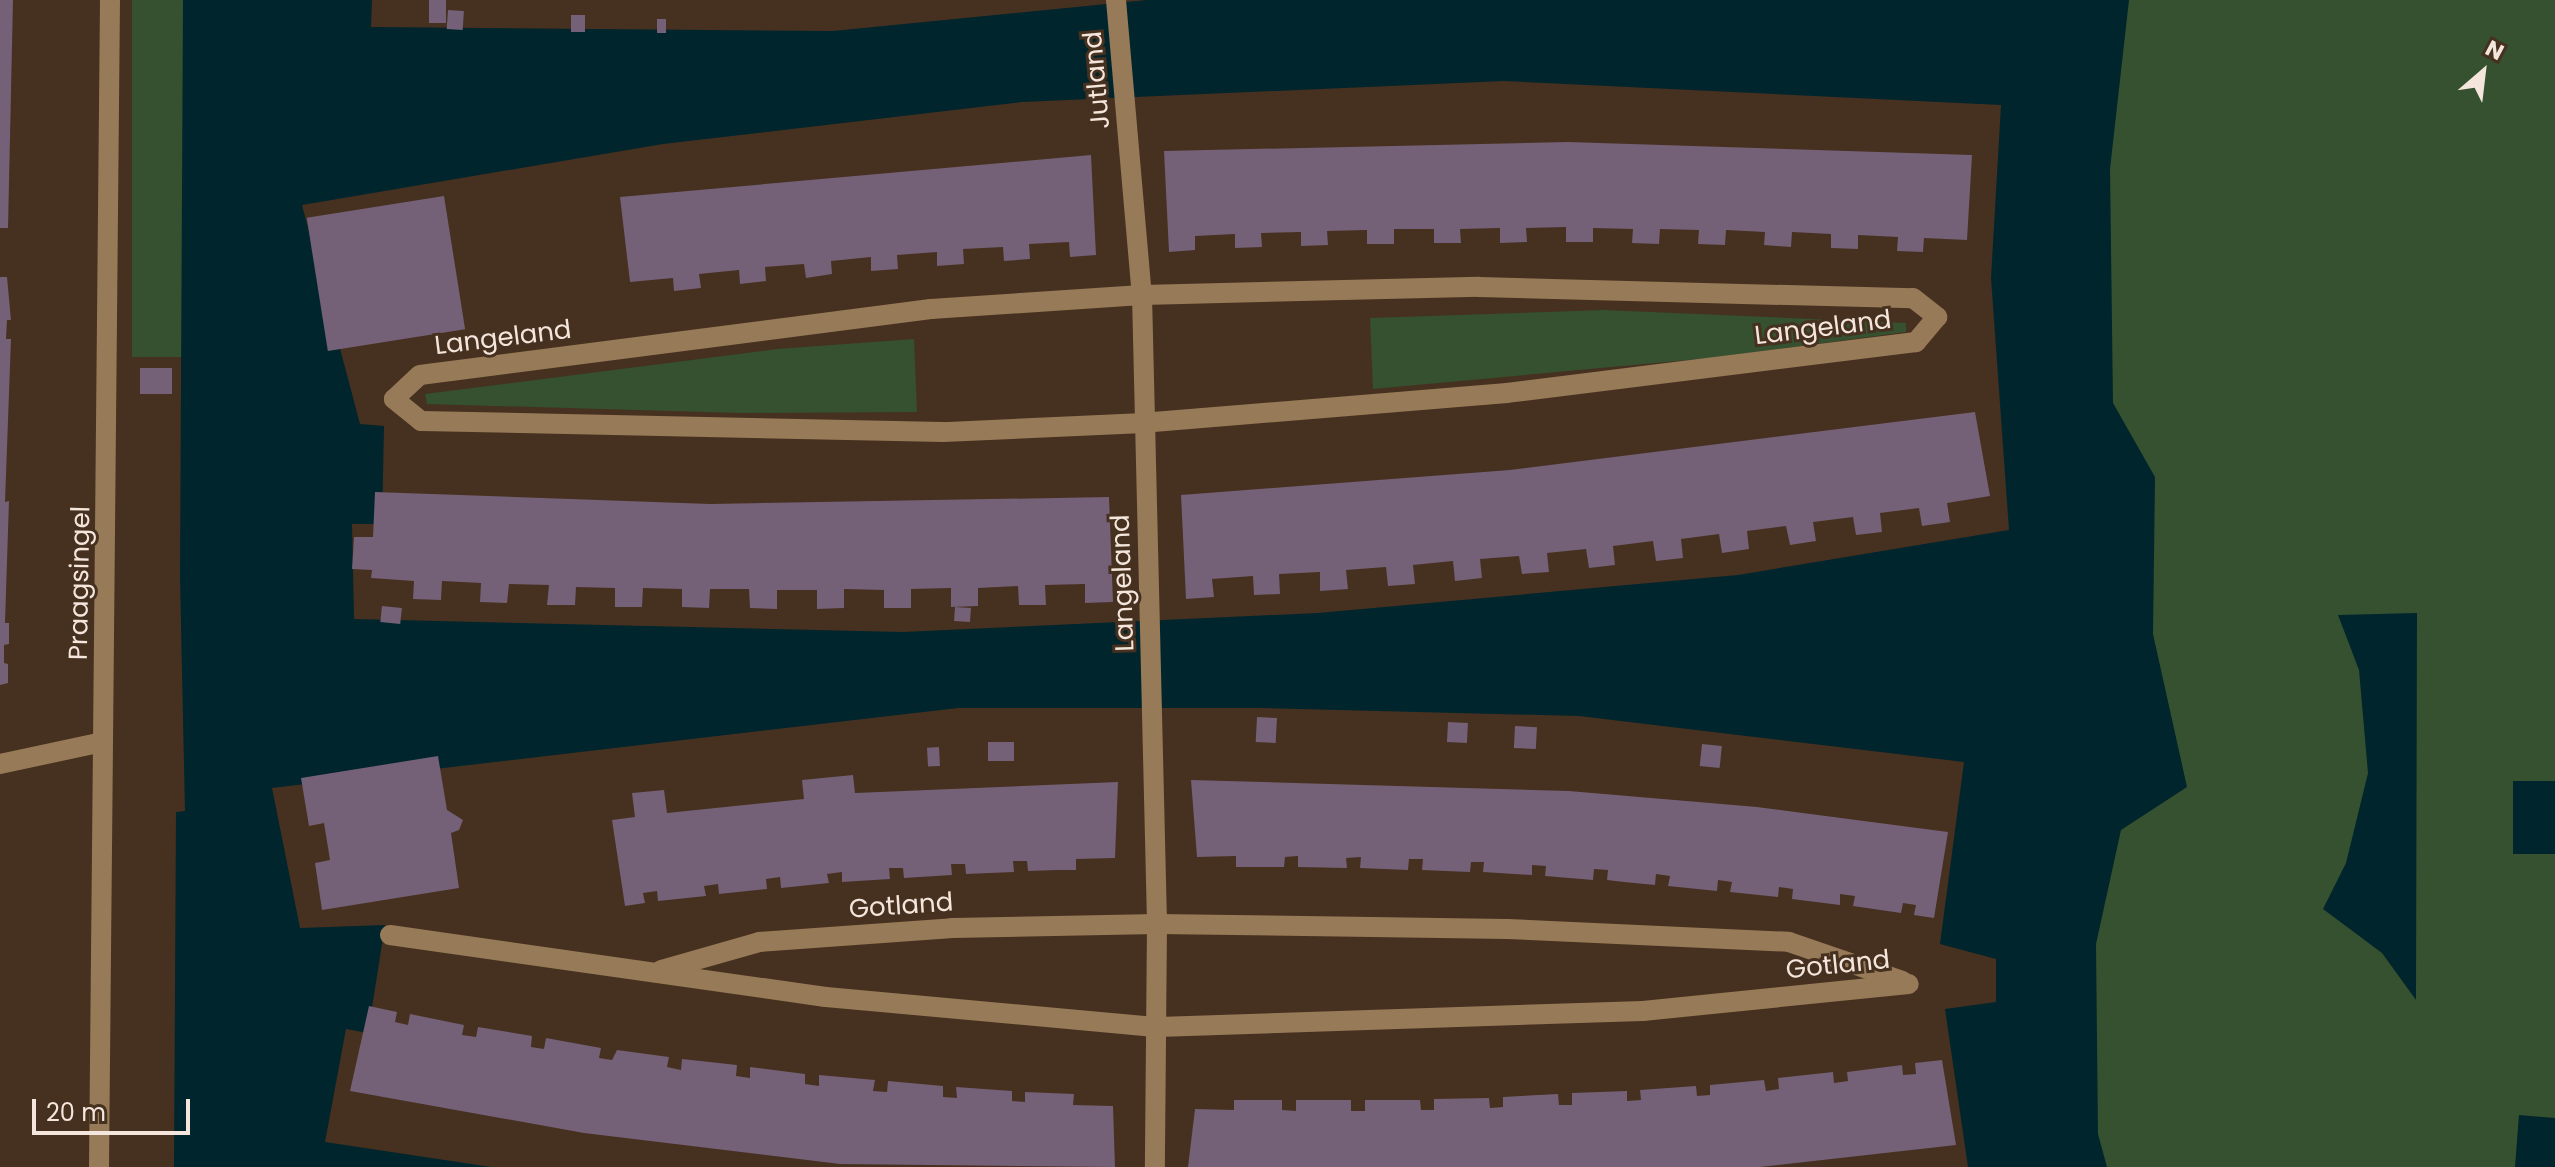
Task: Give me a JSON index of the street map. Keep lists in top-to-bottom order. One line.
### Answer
{"streets":{"street":["Jutland","Langeland","Praagsingel","Gotland"]},"crossings":[["Jutland","Langeland"],["Langeland","Gotland"]],"scale_bar":"20 m","north":"top right"}
